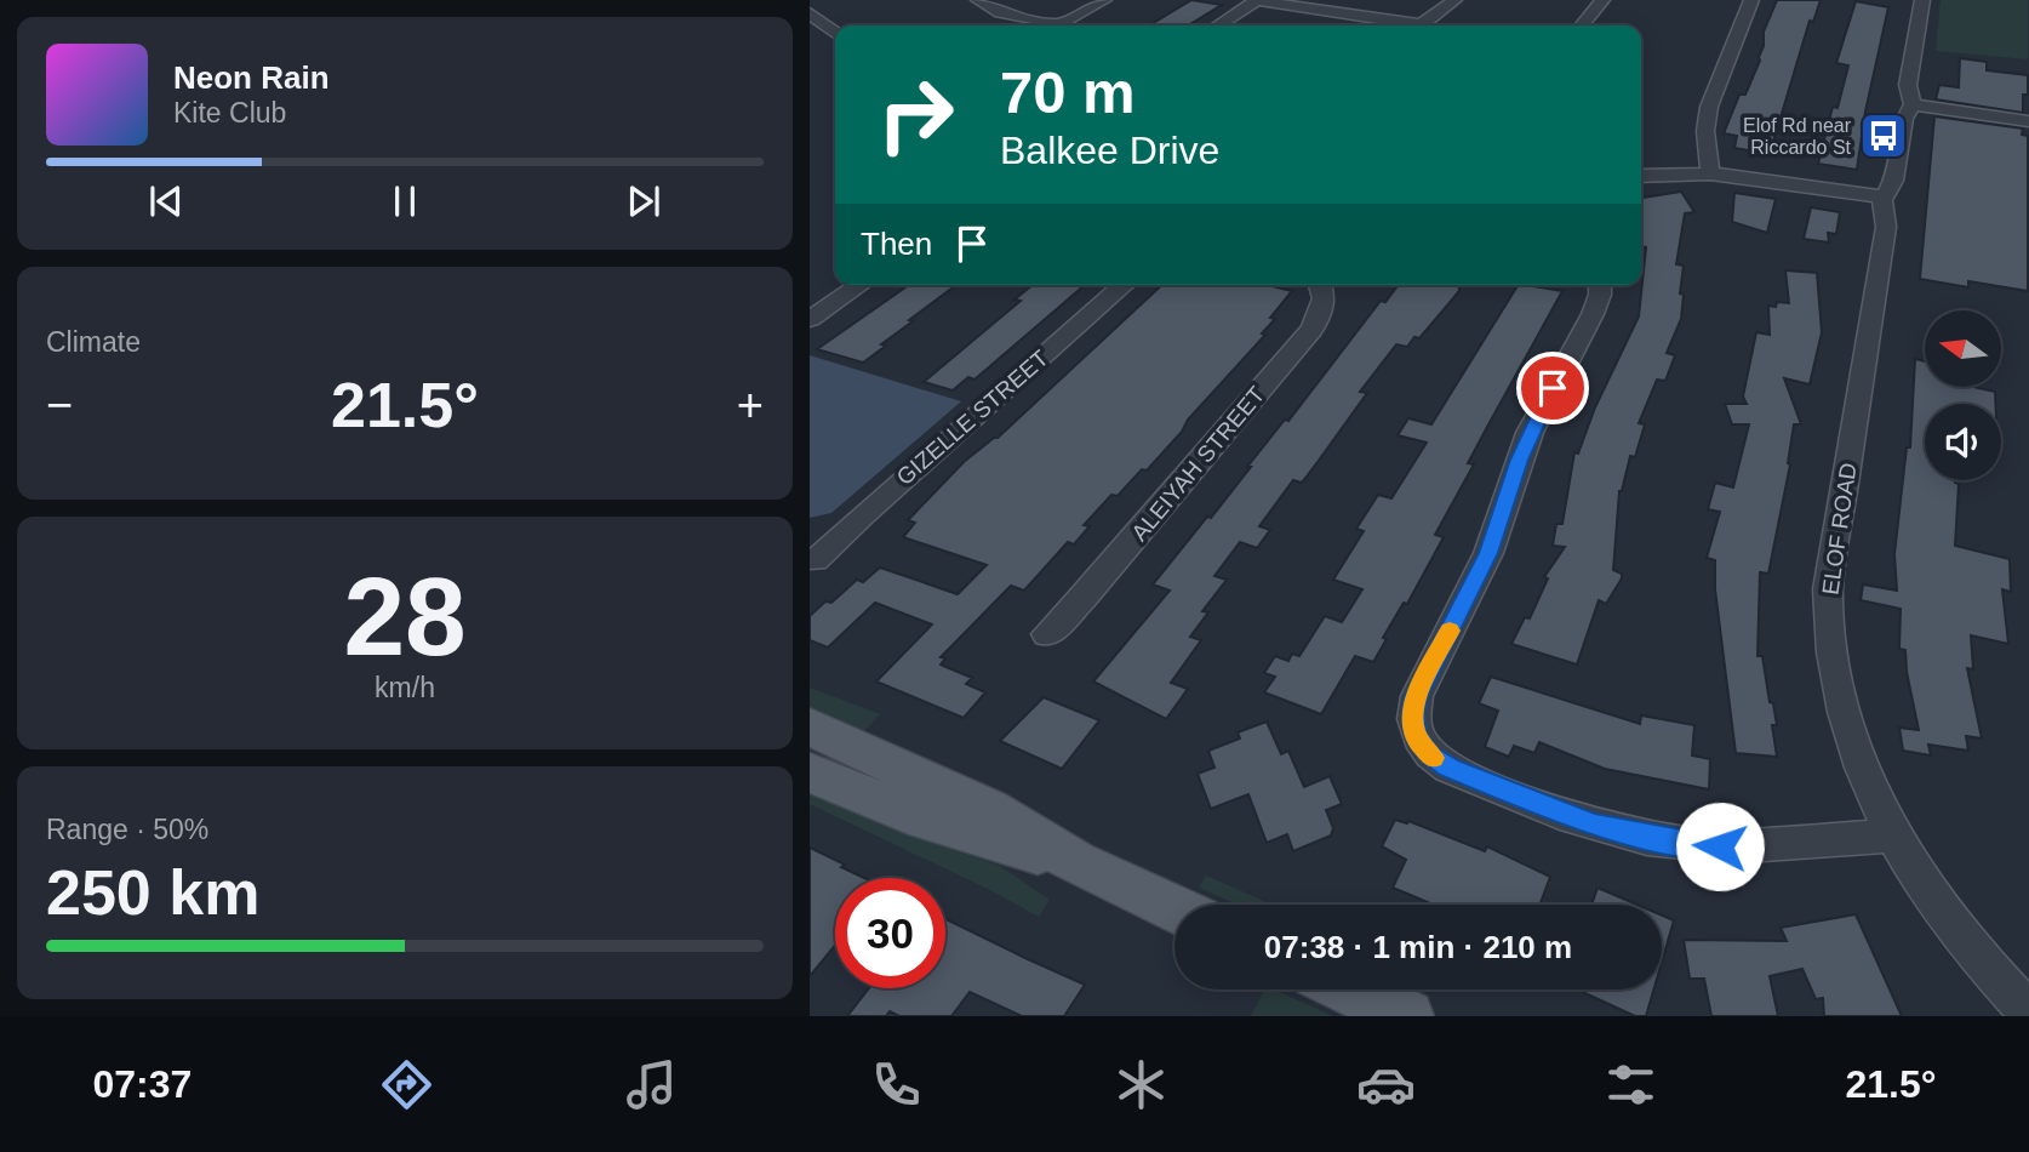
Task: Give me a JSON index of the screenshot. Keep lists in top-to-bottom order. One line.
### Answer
{"streets":{"street":["GIZELLE STREET","ALEIYAH STREET","ELOF ROAD"]},"places":{"bus stop":["Elof Rd near Riccardo St"]},"north":"left","page":{"turn":["70 m","Balkee Drive"],"song":["Neon Rain","Kite Club"],"then":"Then","tile":["Climate",["28","km/h"],["Range · 50%","250 km"]],"heat":["−","21.5°","+"],"limit":"30","trip":"07:38 · 1 min · 210 m","tabs":["07:37","21.5°"]}}
